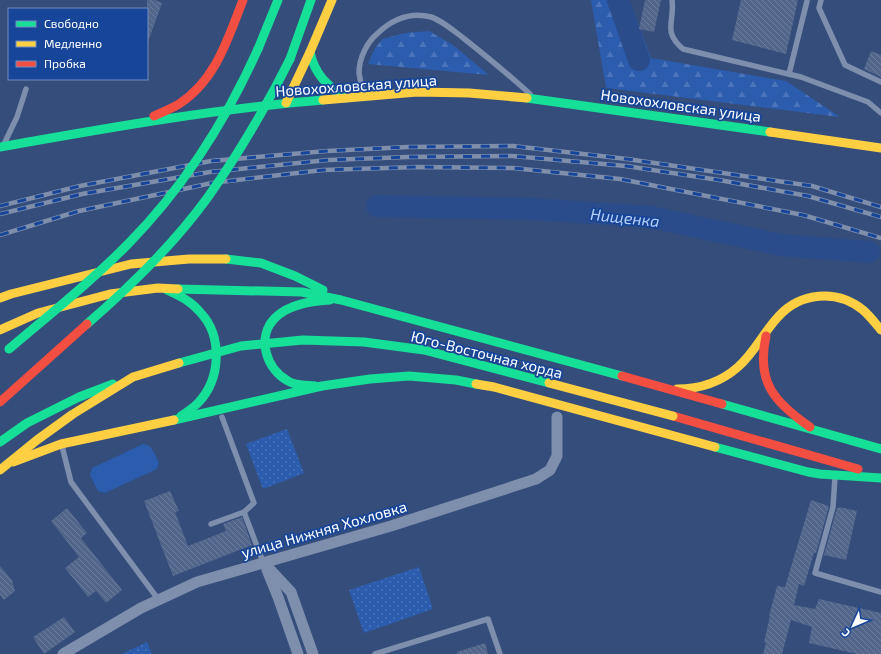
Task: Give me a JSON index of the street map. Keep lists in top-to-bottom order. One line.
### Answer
{"streets":{"main road":["Новохохловская улица","Юго-Восточная хорда"],"street":["улица Нижняя Хохловка"]},"water":["Нищенка"],"legend":["Свободно","Медленно","Пробка"],"north":"bottom left"}
